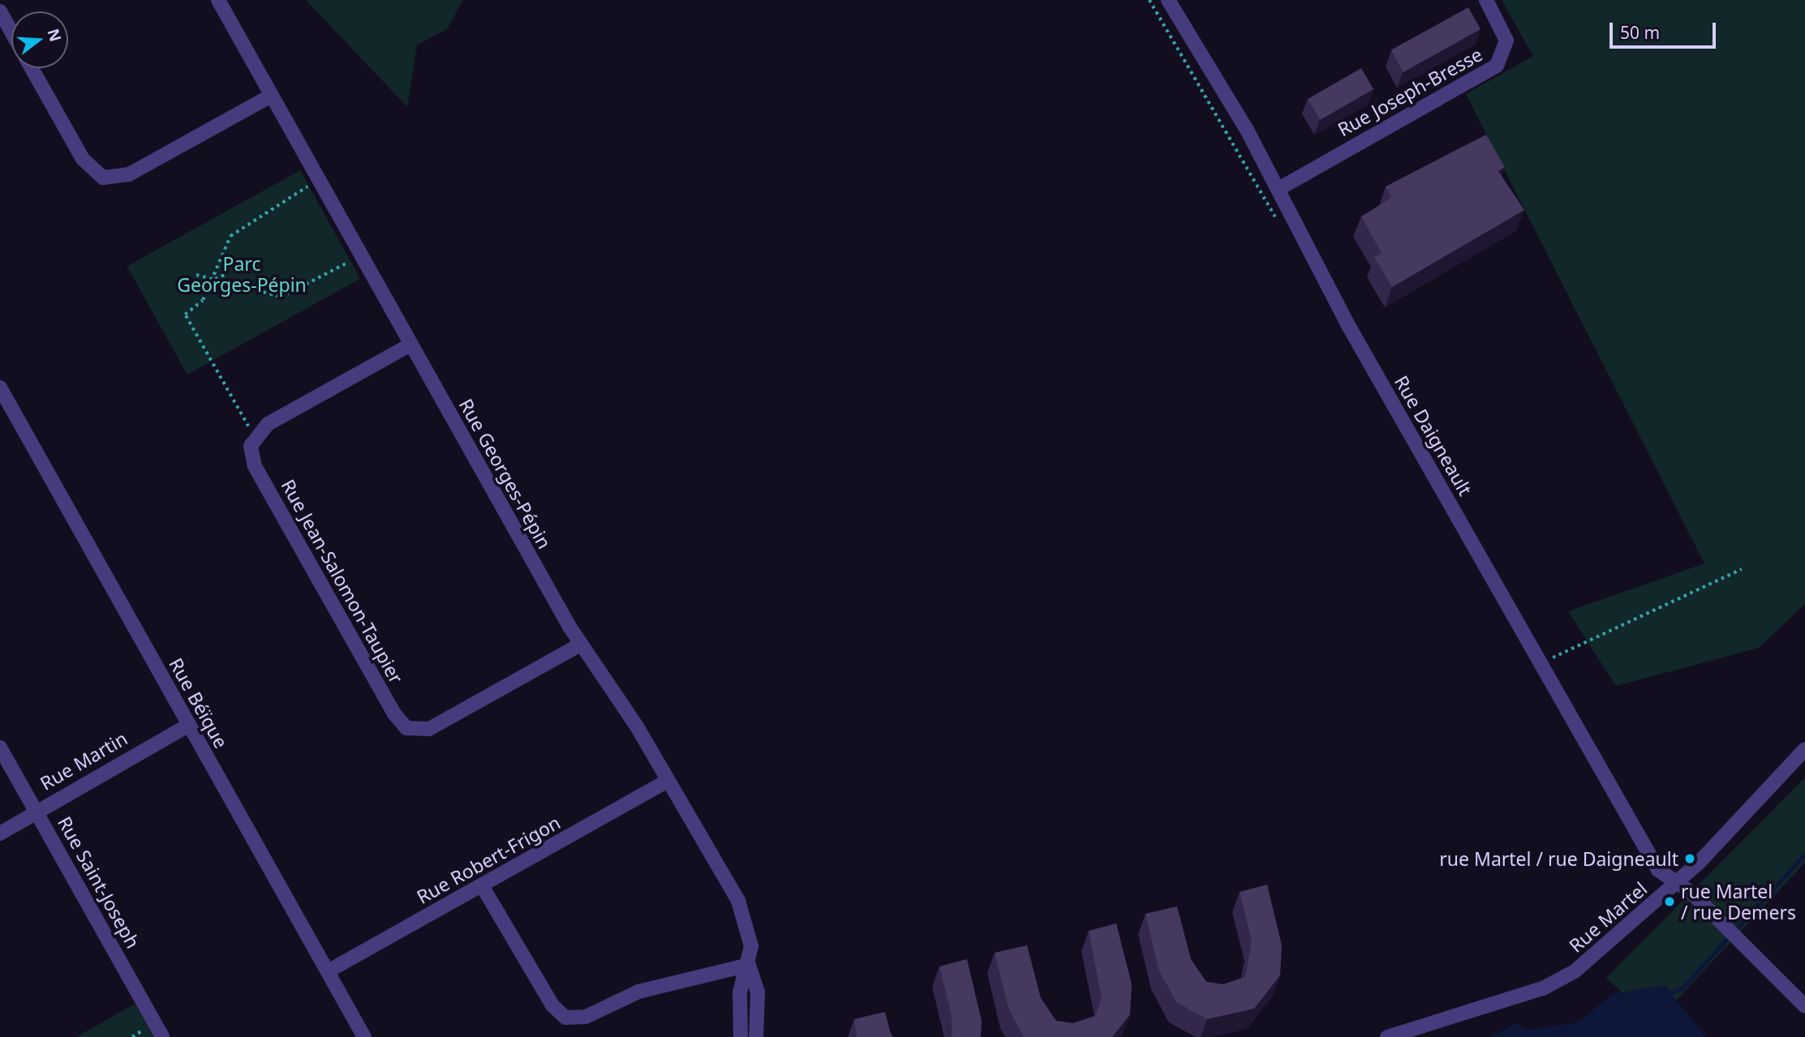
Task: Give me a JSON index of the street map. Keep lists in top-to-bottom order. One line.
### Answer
{"streets":{"street":["Rue Joseph-Bresse","Rue Daigneault","Rue Georges-Pépin","Rue Jean-Salomon-Taupier","Rue Béïque","Rue Martin","Rue Robert-Frigon","Rue Saint-Joseph","Rue Martel"]},"crossings":[["Rue Joseph-Bresse","Rue Daigneault"],["Rue Daigneault","Rue Martel"],["Rue Georges-Pépin","Rue Jean-Salomon-Taupier"],["Rue Georges-Pépin","Rue Robert-Frigon"],["Rue Béïque","Rue Martin"],["Rue Béïque","Rue Robert-Frigon"],["Rue Martin","Rue Saint-Joseph"]],"parks":["Parc Georges-Pépin"],"places":["rue Martel / rue Daigneault","rue Martel / rue Demers"],"scale_bar":"50 m","north":"right"}
